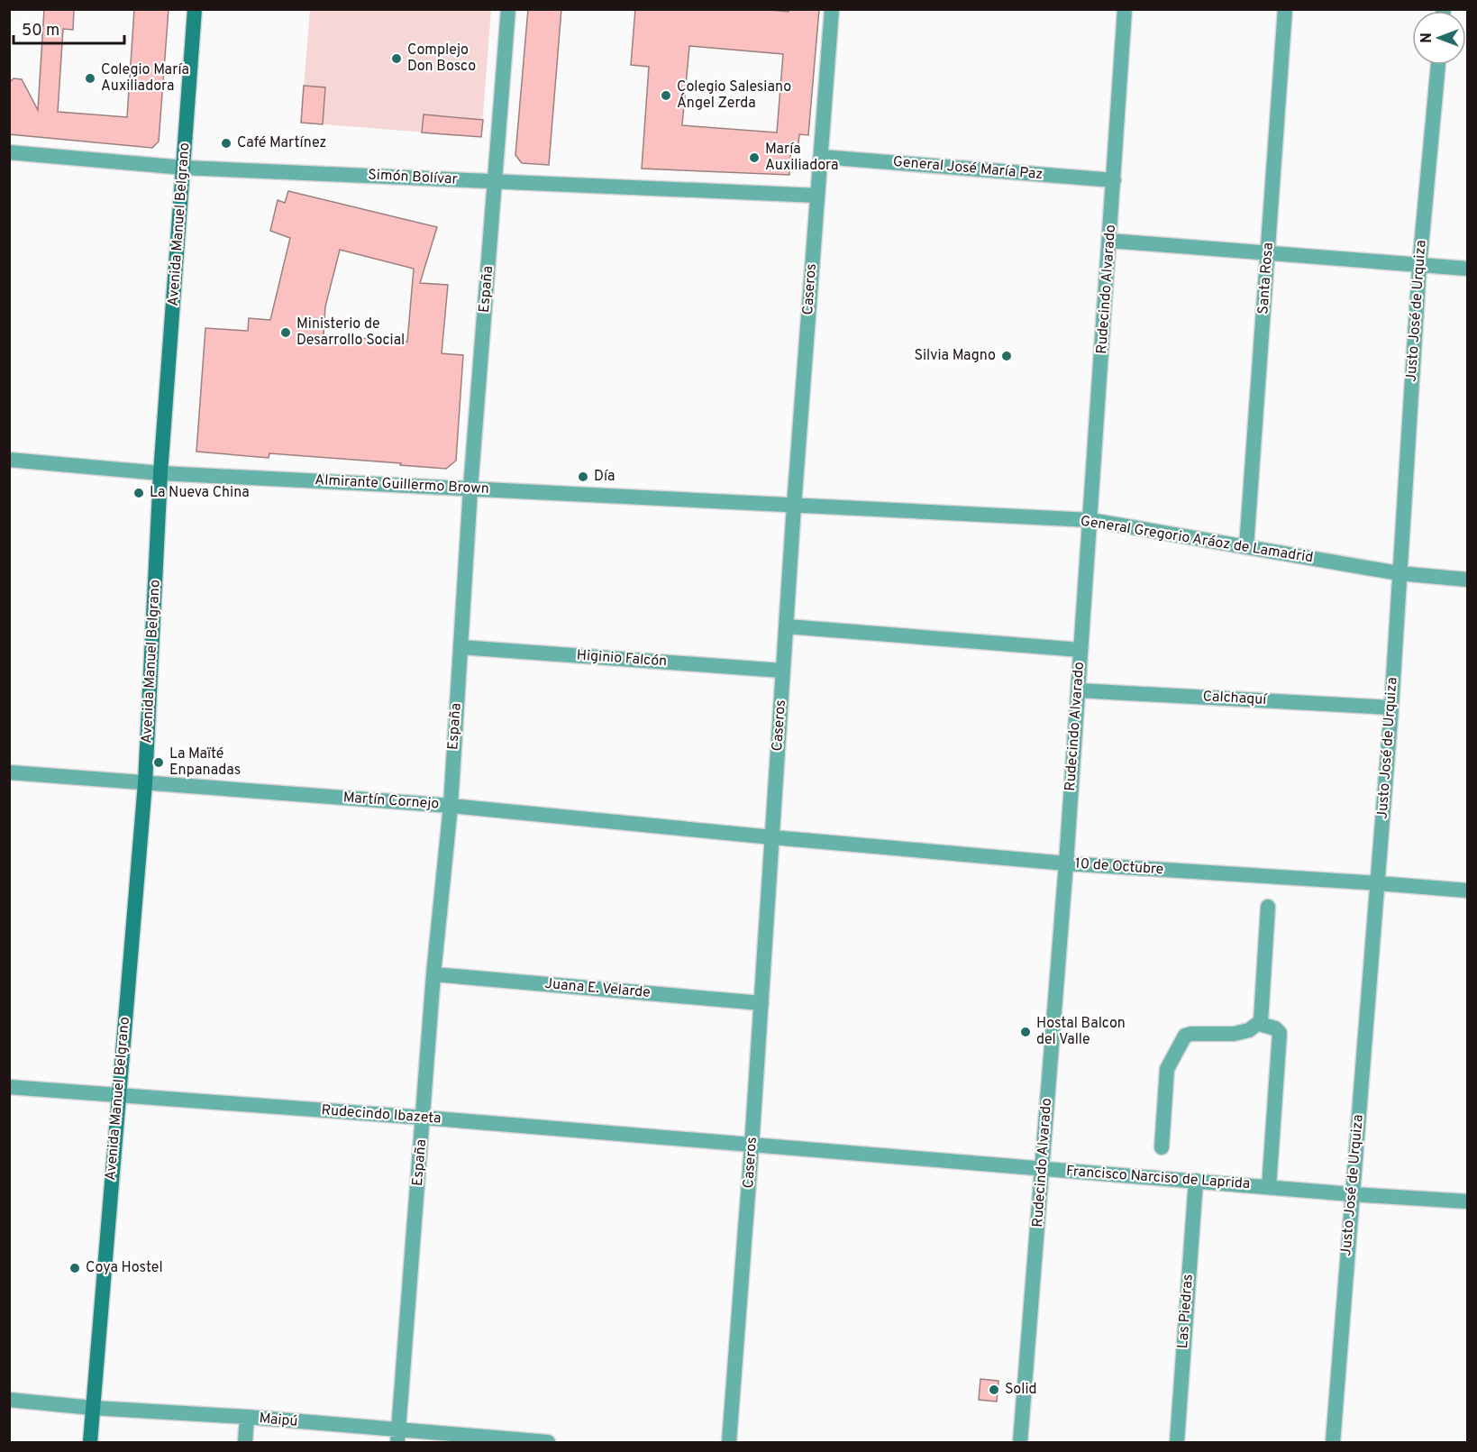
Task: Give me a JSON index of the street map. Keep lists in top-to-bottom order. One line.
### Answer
{"streets":{"main road":["Avenida Manuel Belgrano"],"street":["General José María Paz","Simón Bolívar","Santa Rosa","España","Caseros","Rudecindo Alvarado","Justo José de Urquiza","Almirante Guillermo Brown","General Gregorio Aráoz de Lamadrid","Higinio Falcón","Calchaquí","Martín Cornejo","10 de Octubre","Juana E. Velarde","Rudecindo Ibazeta","Francisco Narciso de Laprida","Las Piedras","Maipú"]},"crossings":[["General José María Paz","Caseros"],["General José María Paz","Rudecindo Alvarado"],["Simón Bolívar","Avenida Manuel Belgrano"],["Simón Bolívar","España"],["Simón Bolívar","Caseros"],["Avenida Manuel Belgrano","Almirante Guillermo Brown"],["Avenida Manuel Belgrano","Martín Cornejo"],["Avenida Manuel Belgrano","Rudecindo Ibazeta"],["Avenida Manuel Belgrano","Maipú"],["Santa Rosa","General Gregorio Aráoz de Lamadrid"],["España","Almirante Guillermo Brown"],["España","Higinio Falcón"],["España","Martín Cornejo"],["España","Juana E. Velarde"],["España","Rudecindo Ibazeta"],["España","Maipú"],["Caseros","Almirante Guillermo Brown"],["Caseros","General Gregorio Aráoz de Lamadrid"],["Caseros","Higinio Falcón"],["Caseros","Martín Cornejo"],["Caseros","10 de Octubre"],["Caseros","Juana E. Velarde"],["Caseros","Rudecindo Ibazeta"],["Caseros","Francisco Narciso de Laprida"],["Rudecindo Alvarado","General Gregorio Aráoz de Lamadrid"],["Rudecindo Alvarado","Calchaquí"],["Rudecindo Alvarado","10 de Octubre"],["Rudecindo Alvarado","Francisco Narciso de Laprida"],["Justo José de Urquiza","General Gregorio Aráoz de Lamadrid"],["Justo José de Urquiza","Calchaquí"],["Justo José de Urquiza","10 de Octubre"],["Justo José de Urquiza","Francisco Narciso de Laprida"],["Almirante Guillermo Brown","General Gregorio Aráoz de Lamadrid"],["Martín Cornejo","10 de Octubre"],["Rudecindo Ibazeta","Francisco Narciso de Laprida"],["Francisco Narciso de Laprida","Las Piedras"]],"places":["Complejo Don Bosco","Colegio María Auxiliadora","Colegio Salesiano Ángel Zerda","Café Martínez","María Auxiliadora","Ministerio de Desarrollo Social","Silvia Magno","Día","La Nueva China","La Maïté Enpanadas","Hostal Balcon del Valle","Coya Hostel","Solid"],"scale_bar":"50 m","north":"left"}
